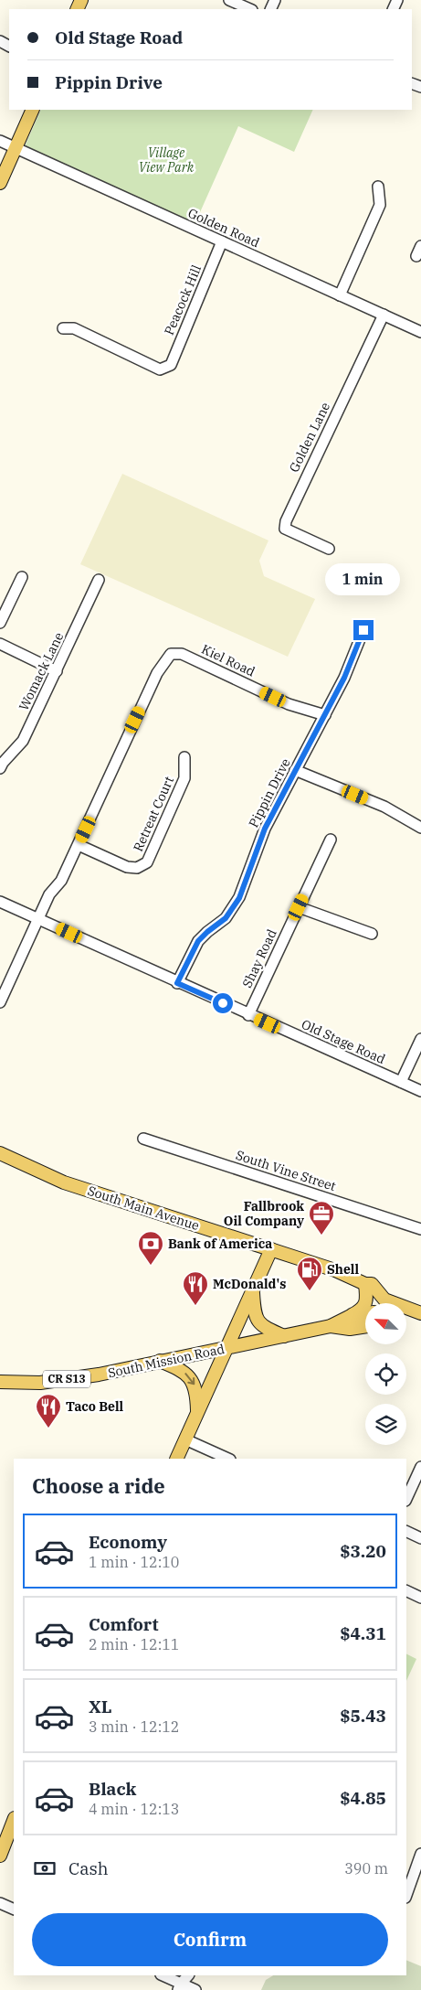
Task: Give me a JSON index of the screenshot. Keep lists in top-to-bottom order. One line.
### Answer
{"streets":{"main road":["South Main Avenue","South Mission Road","CR S13"],"street":["Golden Road","Peacock Hill","Golden Lane","Kiel Road","Womack Lane","Pippin Drive","Retreat Court","Shay Road","Old Stage Road","South Vine Street"]},"crossings":[["Golden Road","Peacock Hill"],["Golden Road","Golden Lane"],["Kiel Road","Pippin Drive"],["Kiel Road","Retreat Court"],["Pippin Drive","Old Stage Road"],["Shay Road","Old Stage Road"]],"parks":["Village View Park"],"places":{"office":["Fallbrook Oil Company"],"bank":["Bank of America"],"fuel station":["Shell"],"restaurant":["McDonald's","Taco Bell"]},"north":"top left","page":{"banner":["Old Stage Road","Pippin Drive"],"bubble":"1 min","heading":"Choose a ride","list":[{"name":"Economy","note":"1 min · 12:10","value":"$3.20"},{"name":"Comfort","note":"2 min · 12:11","value":"$4.31"},{"name":"XL","note":"3 min · 12:12","value":"$5.43"},{"name":"Black","note":"4 min · 12:13","value":"$4.85"}],"pay":["Cash","390 m"],"buttons":"Confirm"}}
